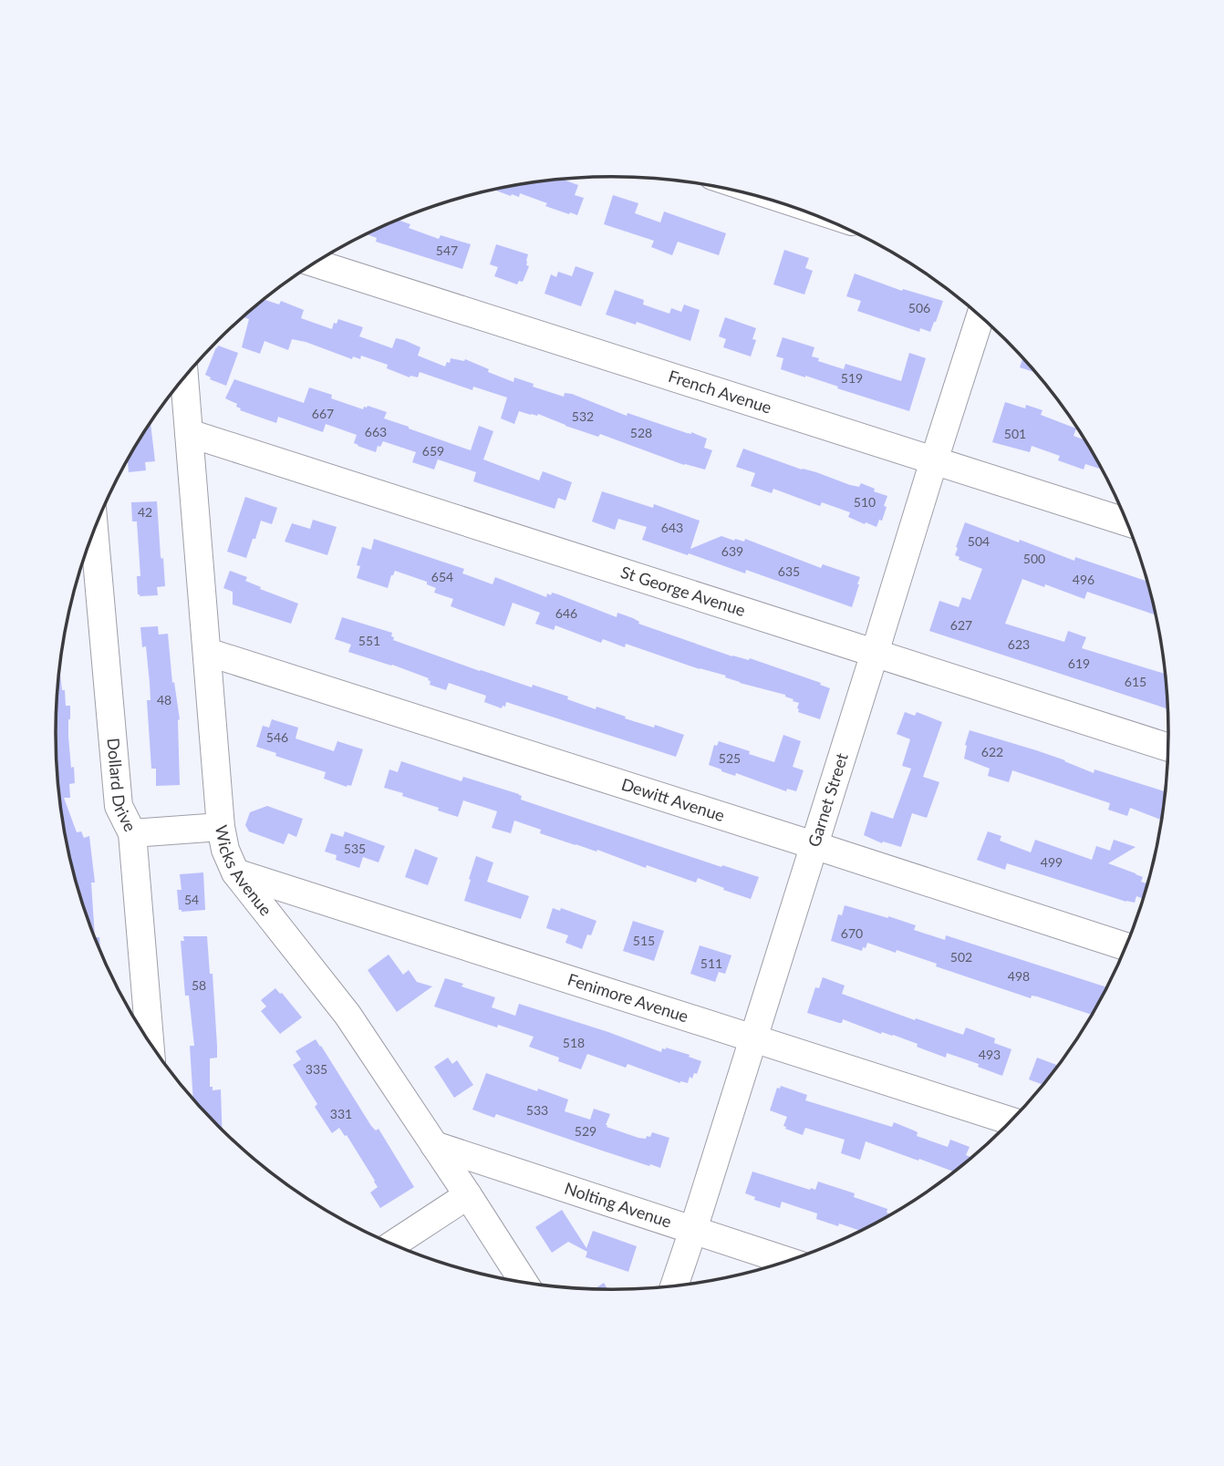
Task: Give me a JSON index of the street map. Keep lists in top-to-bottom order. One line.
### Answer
{"streets":{"street":["French Avenue","St George Avenue","Dollard Drive","Dewitt Avenue","Garnet Street","Wicks Avenue","Fenimore Avenue","Nolting Avenue"]},"crossings":[["French Avenue","Garnet Street"],["St George Avenue","Garnet Street"],["St George Avenue","Wicks Avenue"],["Dewitt Avenue","Garnet Street"],["Dewitt Avenue","Wicks Avenue"],["Garnet Street","Fenimore Avenue"],["Garnet Street","Nolting Avenue"],["Wicks Avenue","Fenimore Avenue"],["Wicks Avenue","Nolting Avenue"]],"house_numbers":["547","506","519","667","532","663","528","501","659","510","42","643","504","639","500","635","654","496","646","627","551","623","619","615","48","546","622","525","535","499","54","670","515","502","511","498","58","518","493","335","533","331","529"]}
